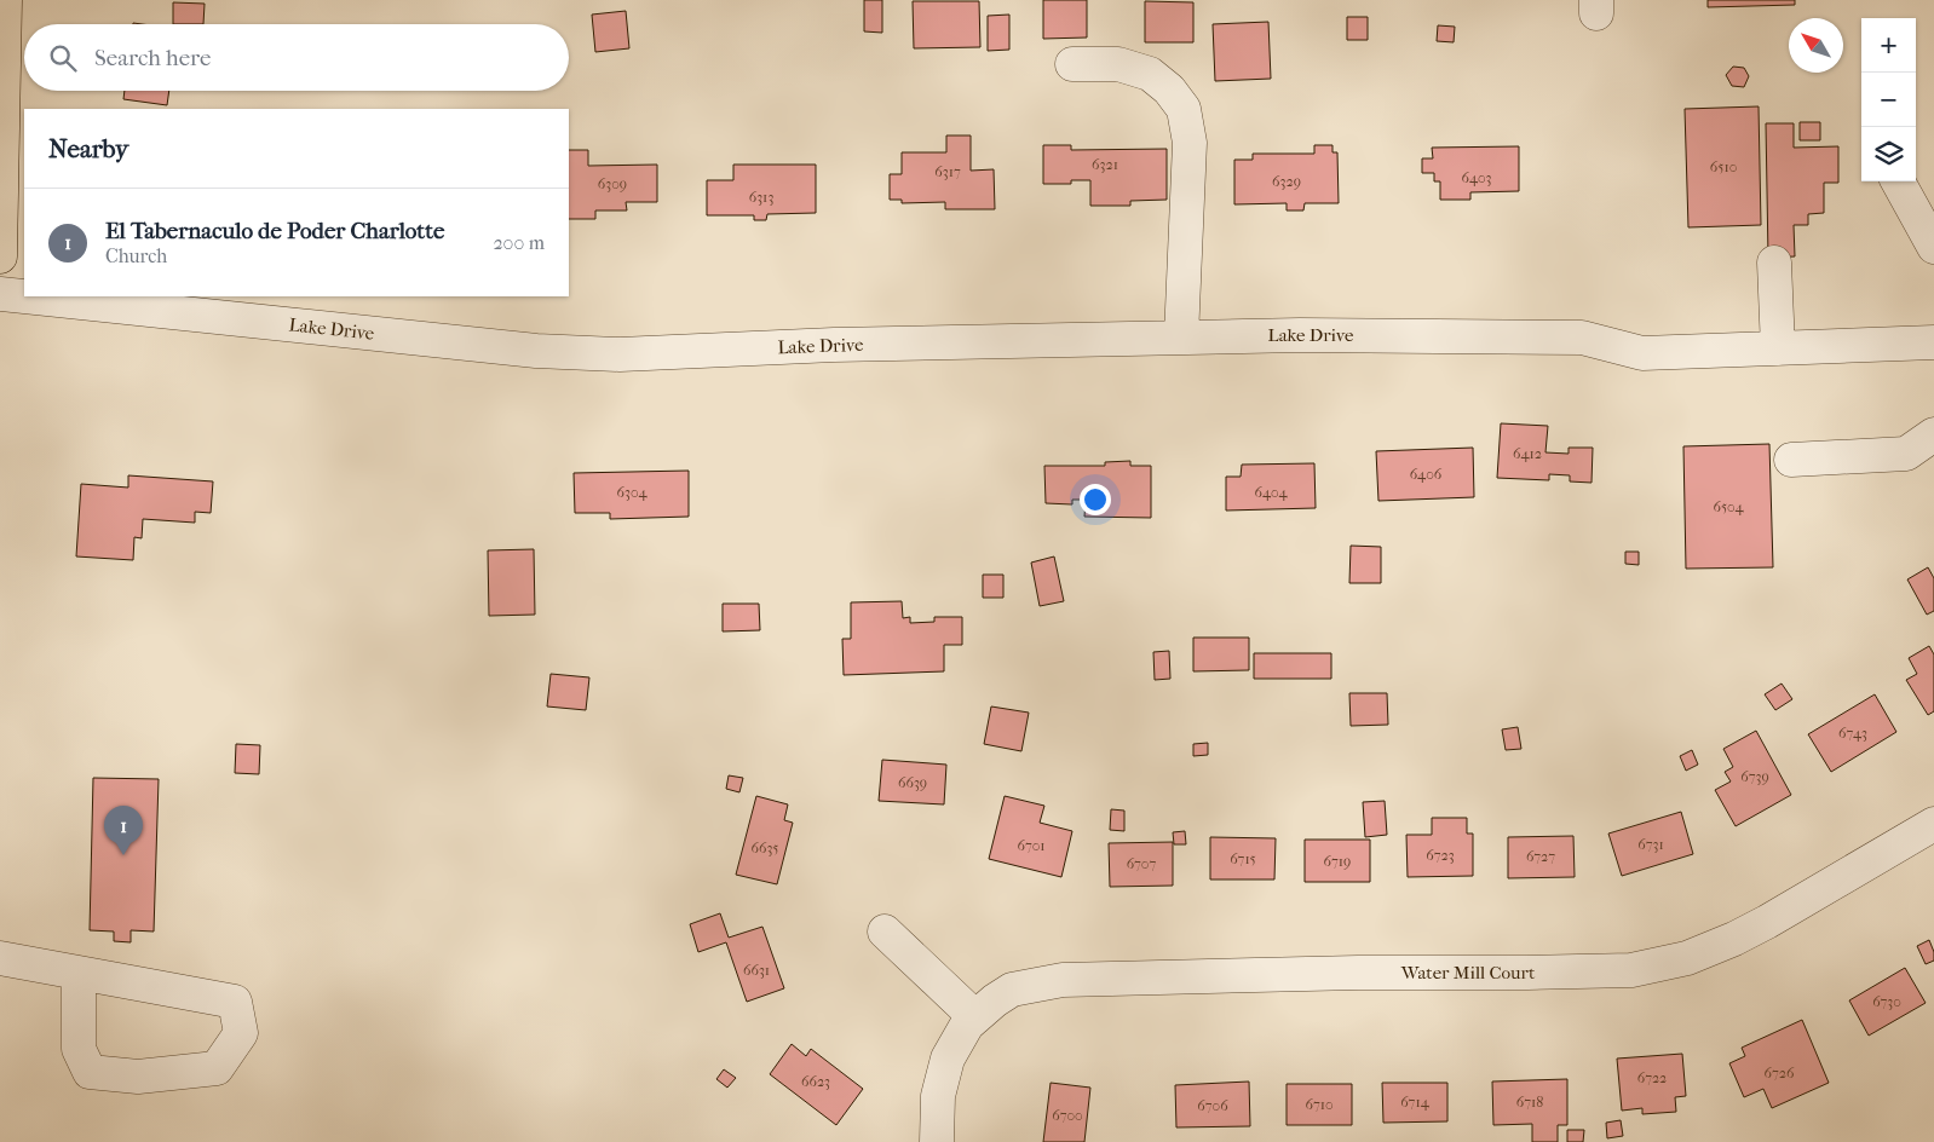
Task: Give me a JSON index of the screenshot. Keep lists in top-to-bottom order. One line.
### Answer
{"streets":{"street":["Lake Drive","Water Mill Court"]},"house_numbers":["6321","6510","6317","6403","6329","6309","6313","6412","6406","6304","6404","6504","6743","6739","6639","6731","6701","6635","6723","6727","6715","6719","6707","6631","6730","6726","6722","6623","6714","6718","6710","6706","6700"],"north":"top left","page":{"map_buttons":["+","−"],"search":"Search here","heading":"Nearby","list":[{"mark":"1","name":"El Tabernaculo de Poder Charlotte","note":"Church","value":"200 m"}],"pins":"1"}}
